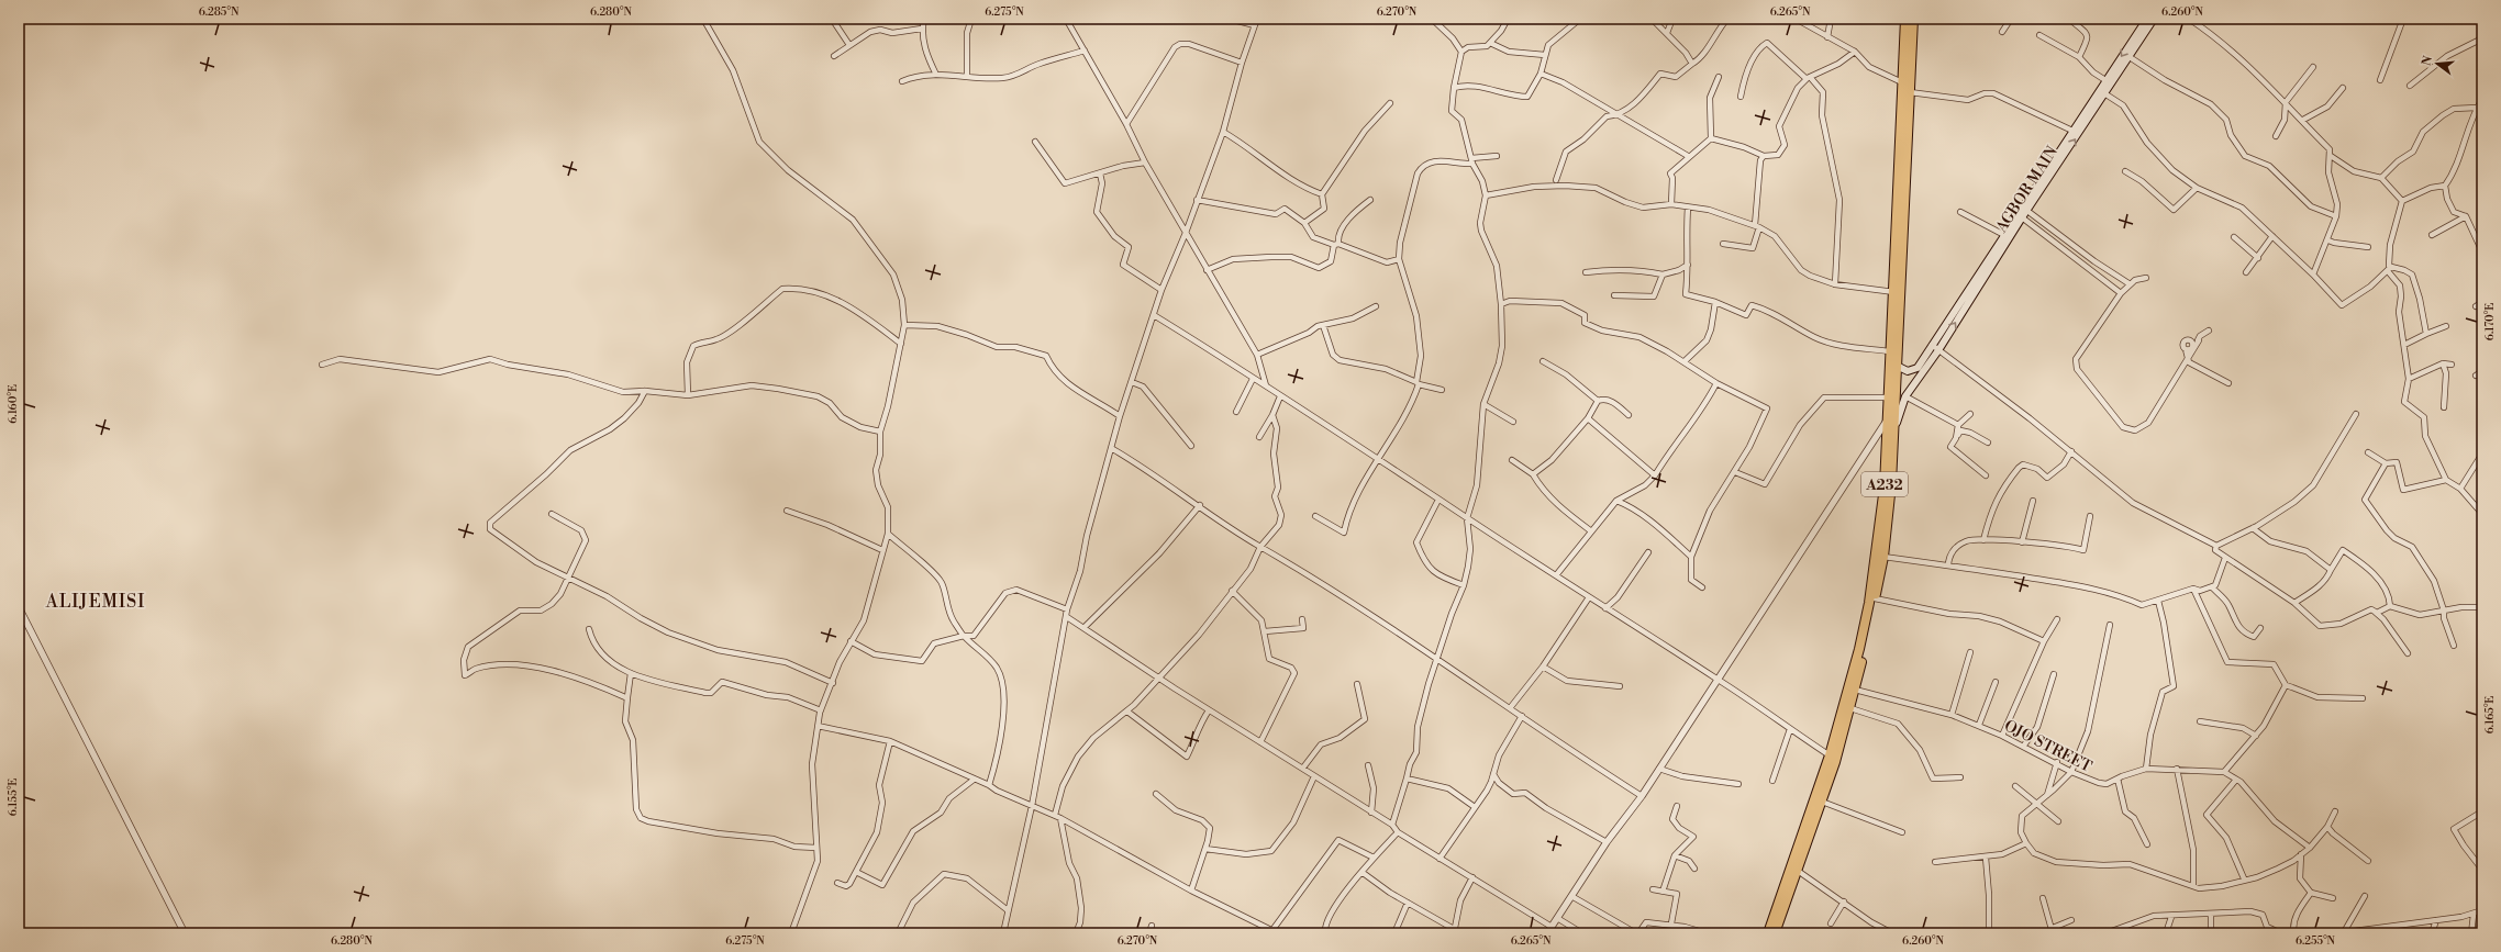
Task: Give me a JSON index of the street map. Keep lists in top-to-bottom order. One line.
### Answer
{"streets":{"highway":["A232"],"main road":["AGBOR MAIN"],"street":["OJO STREET"]},"crossings":[["A232","OJO STREET"]],"districts":["ALIJEMISI"],"north":"left","coordinates":["6.285°N","6.280°N","6.275°N","6.270°N","6.265°N","6.260°N","6.170°E","6.160°E","6.165°E","6.155°E","6.255°N"]}
